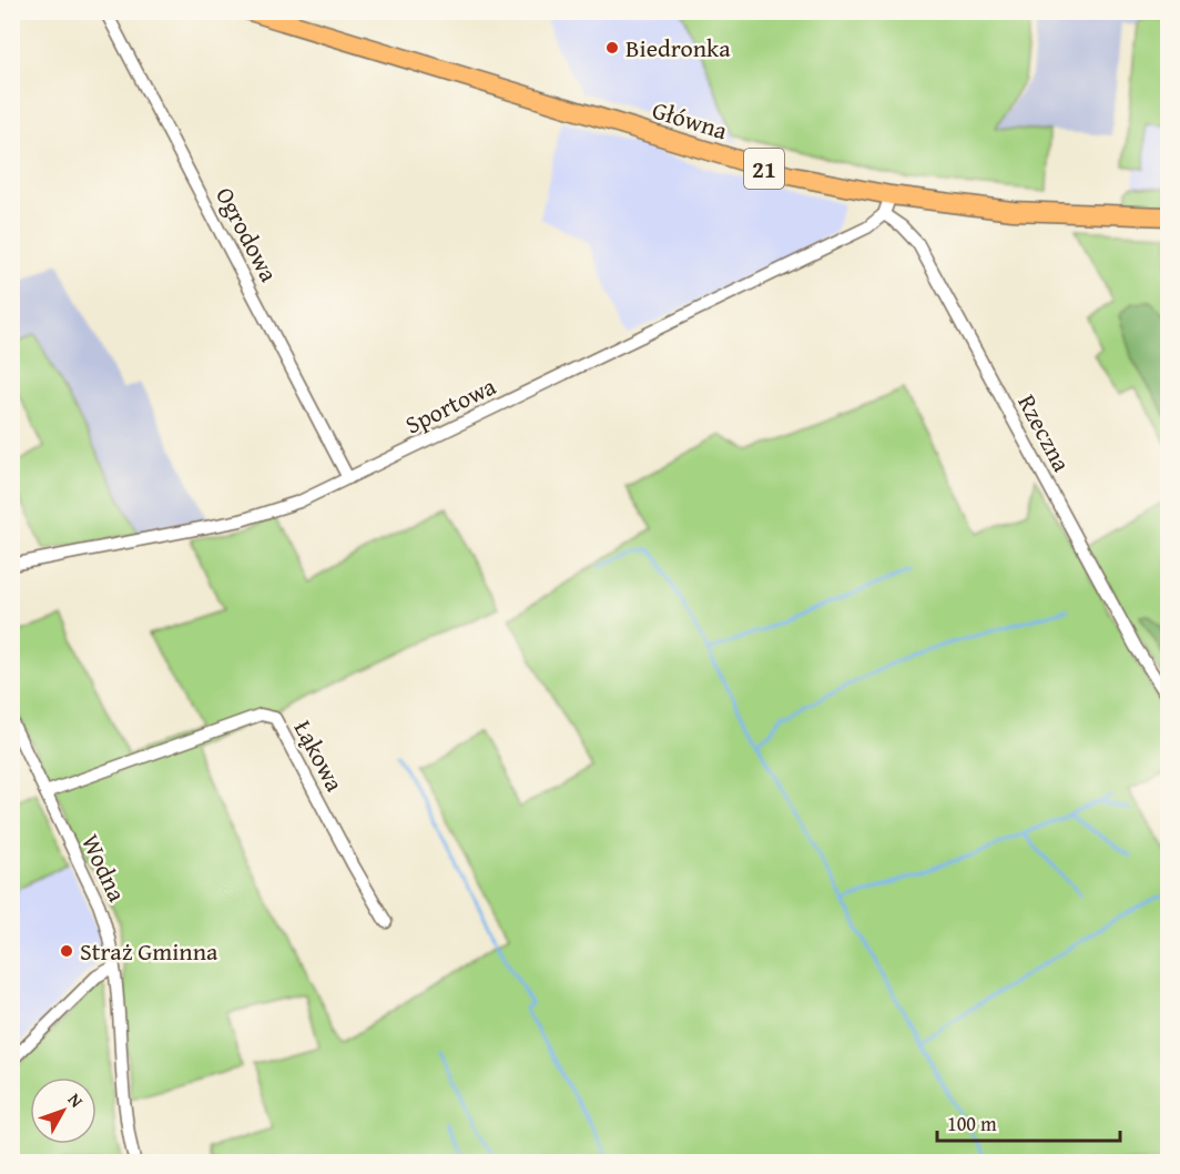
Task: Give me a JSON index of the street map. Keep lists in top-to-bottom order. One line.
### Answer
{"streets":{"main road":["Główna","21"],"street":["Ogrodowa","Sportowa","Rzeczna","Łąkowa","Wodna"]},"crossings":[["Ogrodowa","Sportowa"],["Sportowa","Rzeczna"],["Łąkowa","Wodna"]],"places":["Biedronka","Straż Gminna"],"scale_bar":"100 m","north":"top right"}
